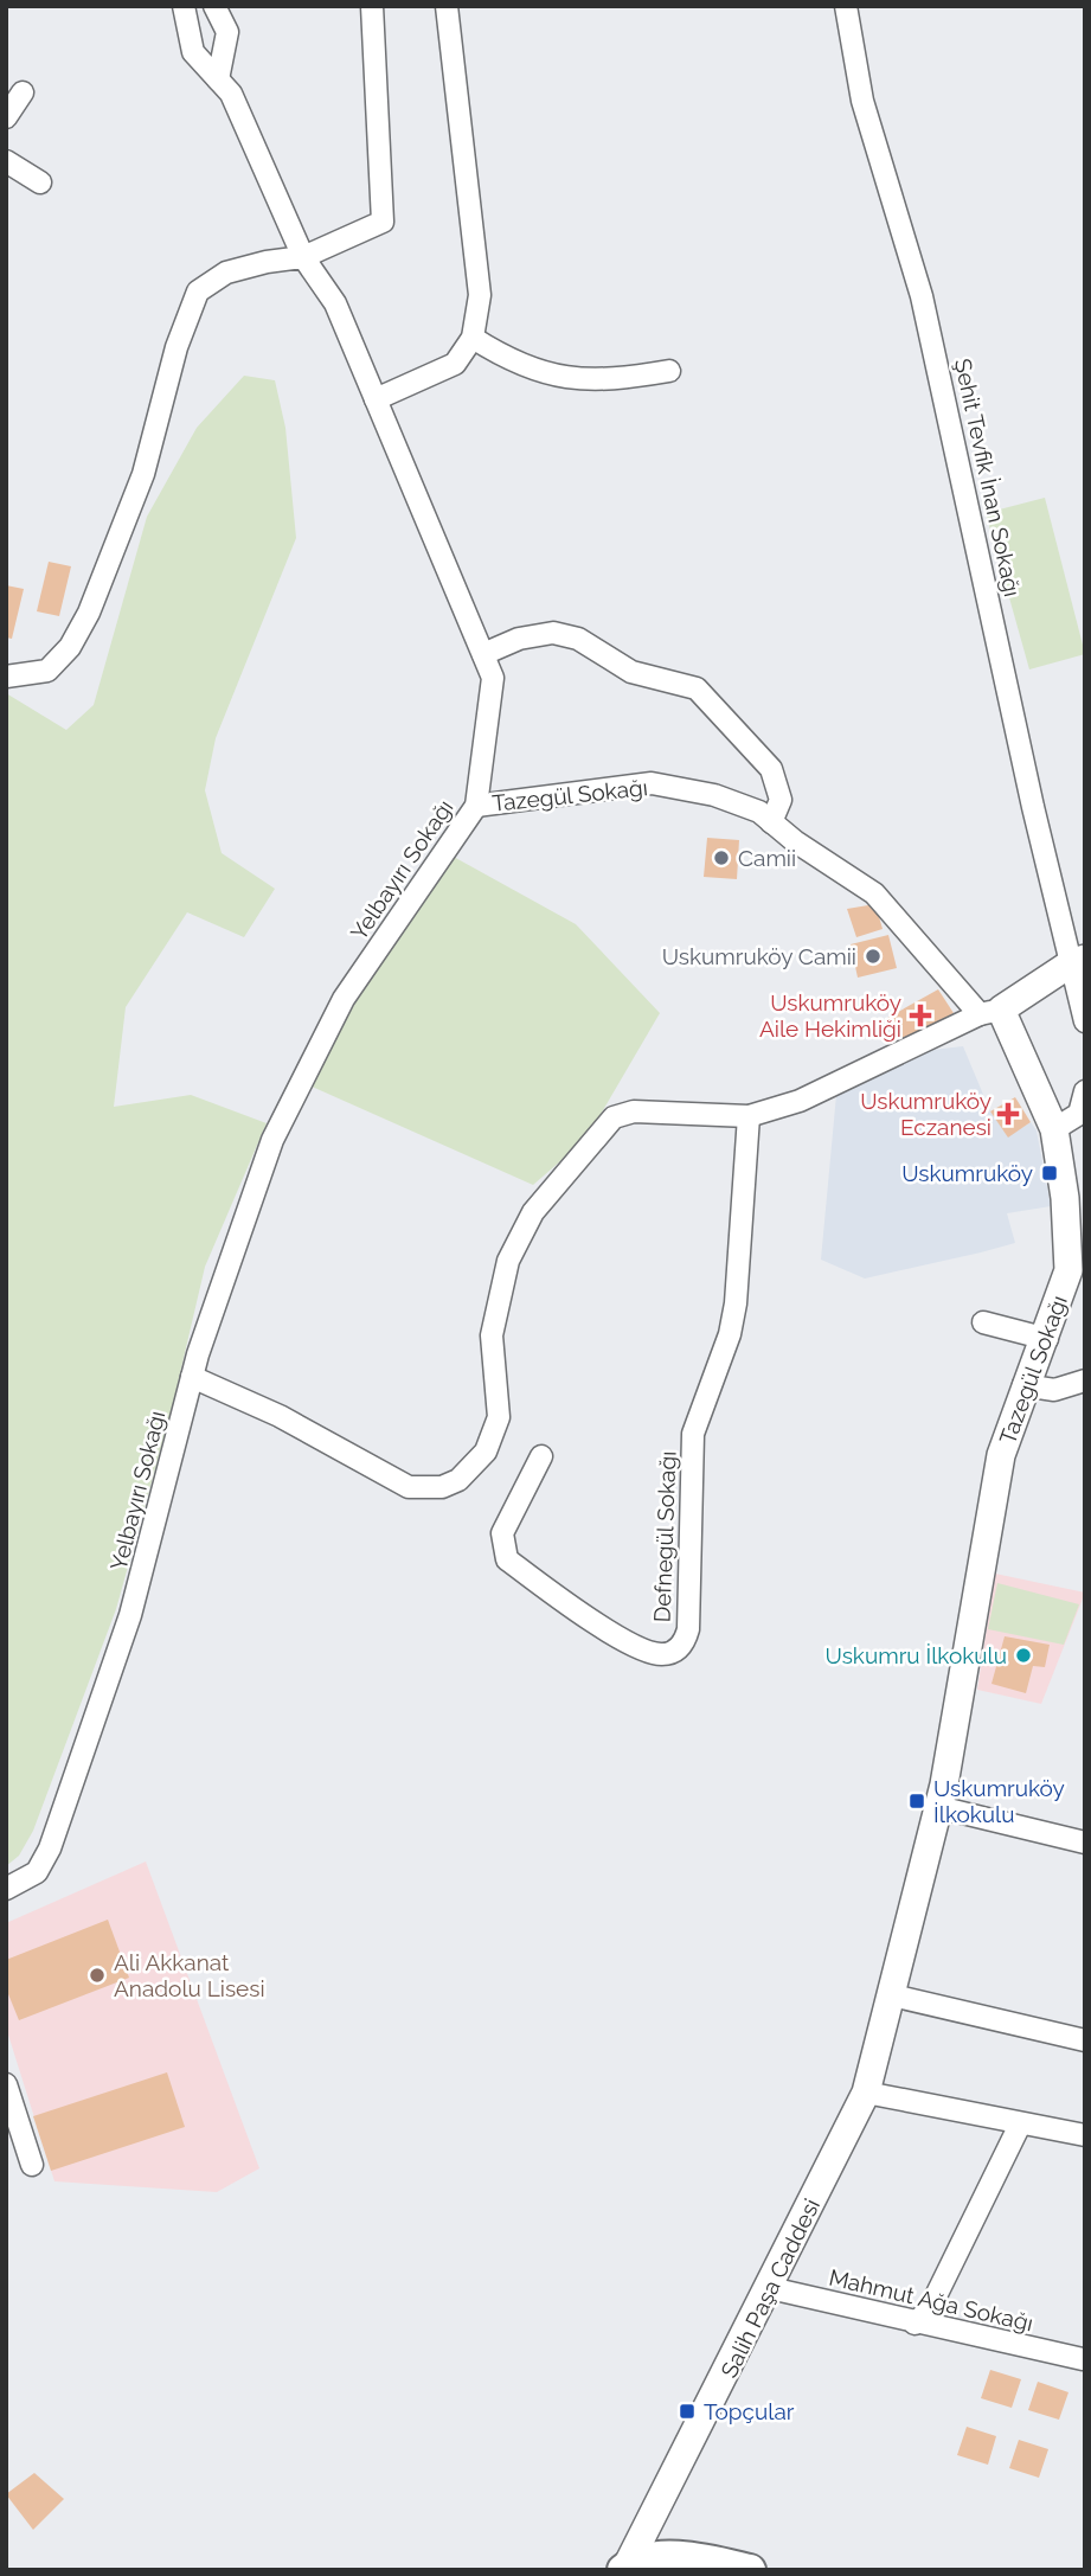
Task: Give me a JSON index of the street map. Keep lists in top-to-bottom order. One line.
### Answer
{"streets":{"street":["Şehit Tevfik İnan Sokağı","Tazegül Sokağı","Yelbayırı Sokağı","Defnegül Sokağı","Salih Paşa Caddesi","Mahmut Ağa Sokağı"]},"crossings":[["Tazegül Sokağı","Yelbayırı Sokağı"],["Tazegül Sokağı","Salih Paşa Caddesi"],["Salih Paşa Caddesi","Mahmut Ağa Sokağı"]],"places":{"other":["Camii","Uskumruköy Camii","Uskumru İlkokulu","Ali Akkanat Anadolu Lisesi"],"health":["Uskumruköy Aile Hekimliği","Uskumruköy Eczanesi"],"transit":["Uskumruköy","Uskumruköy İlkokulu","Topçular"]}}
